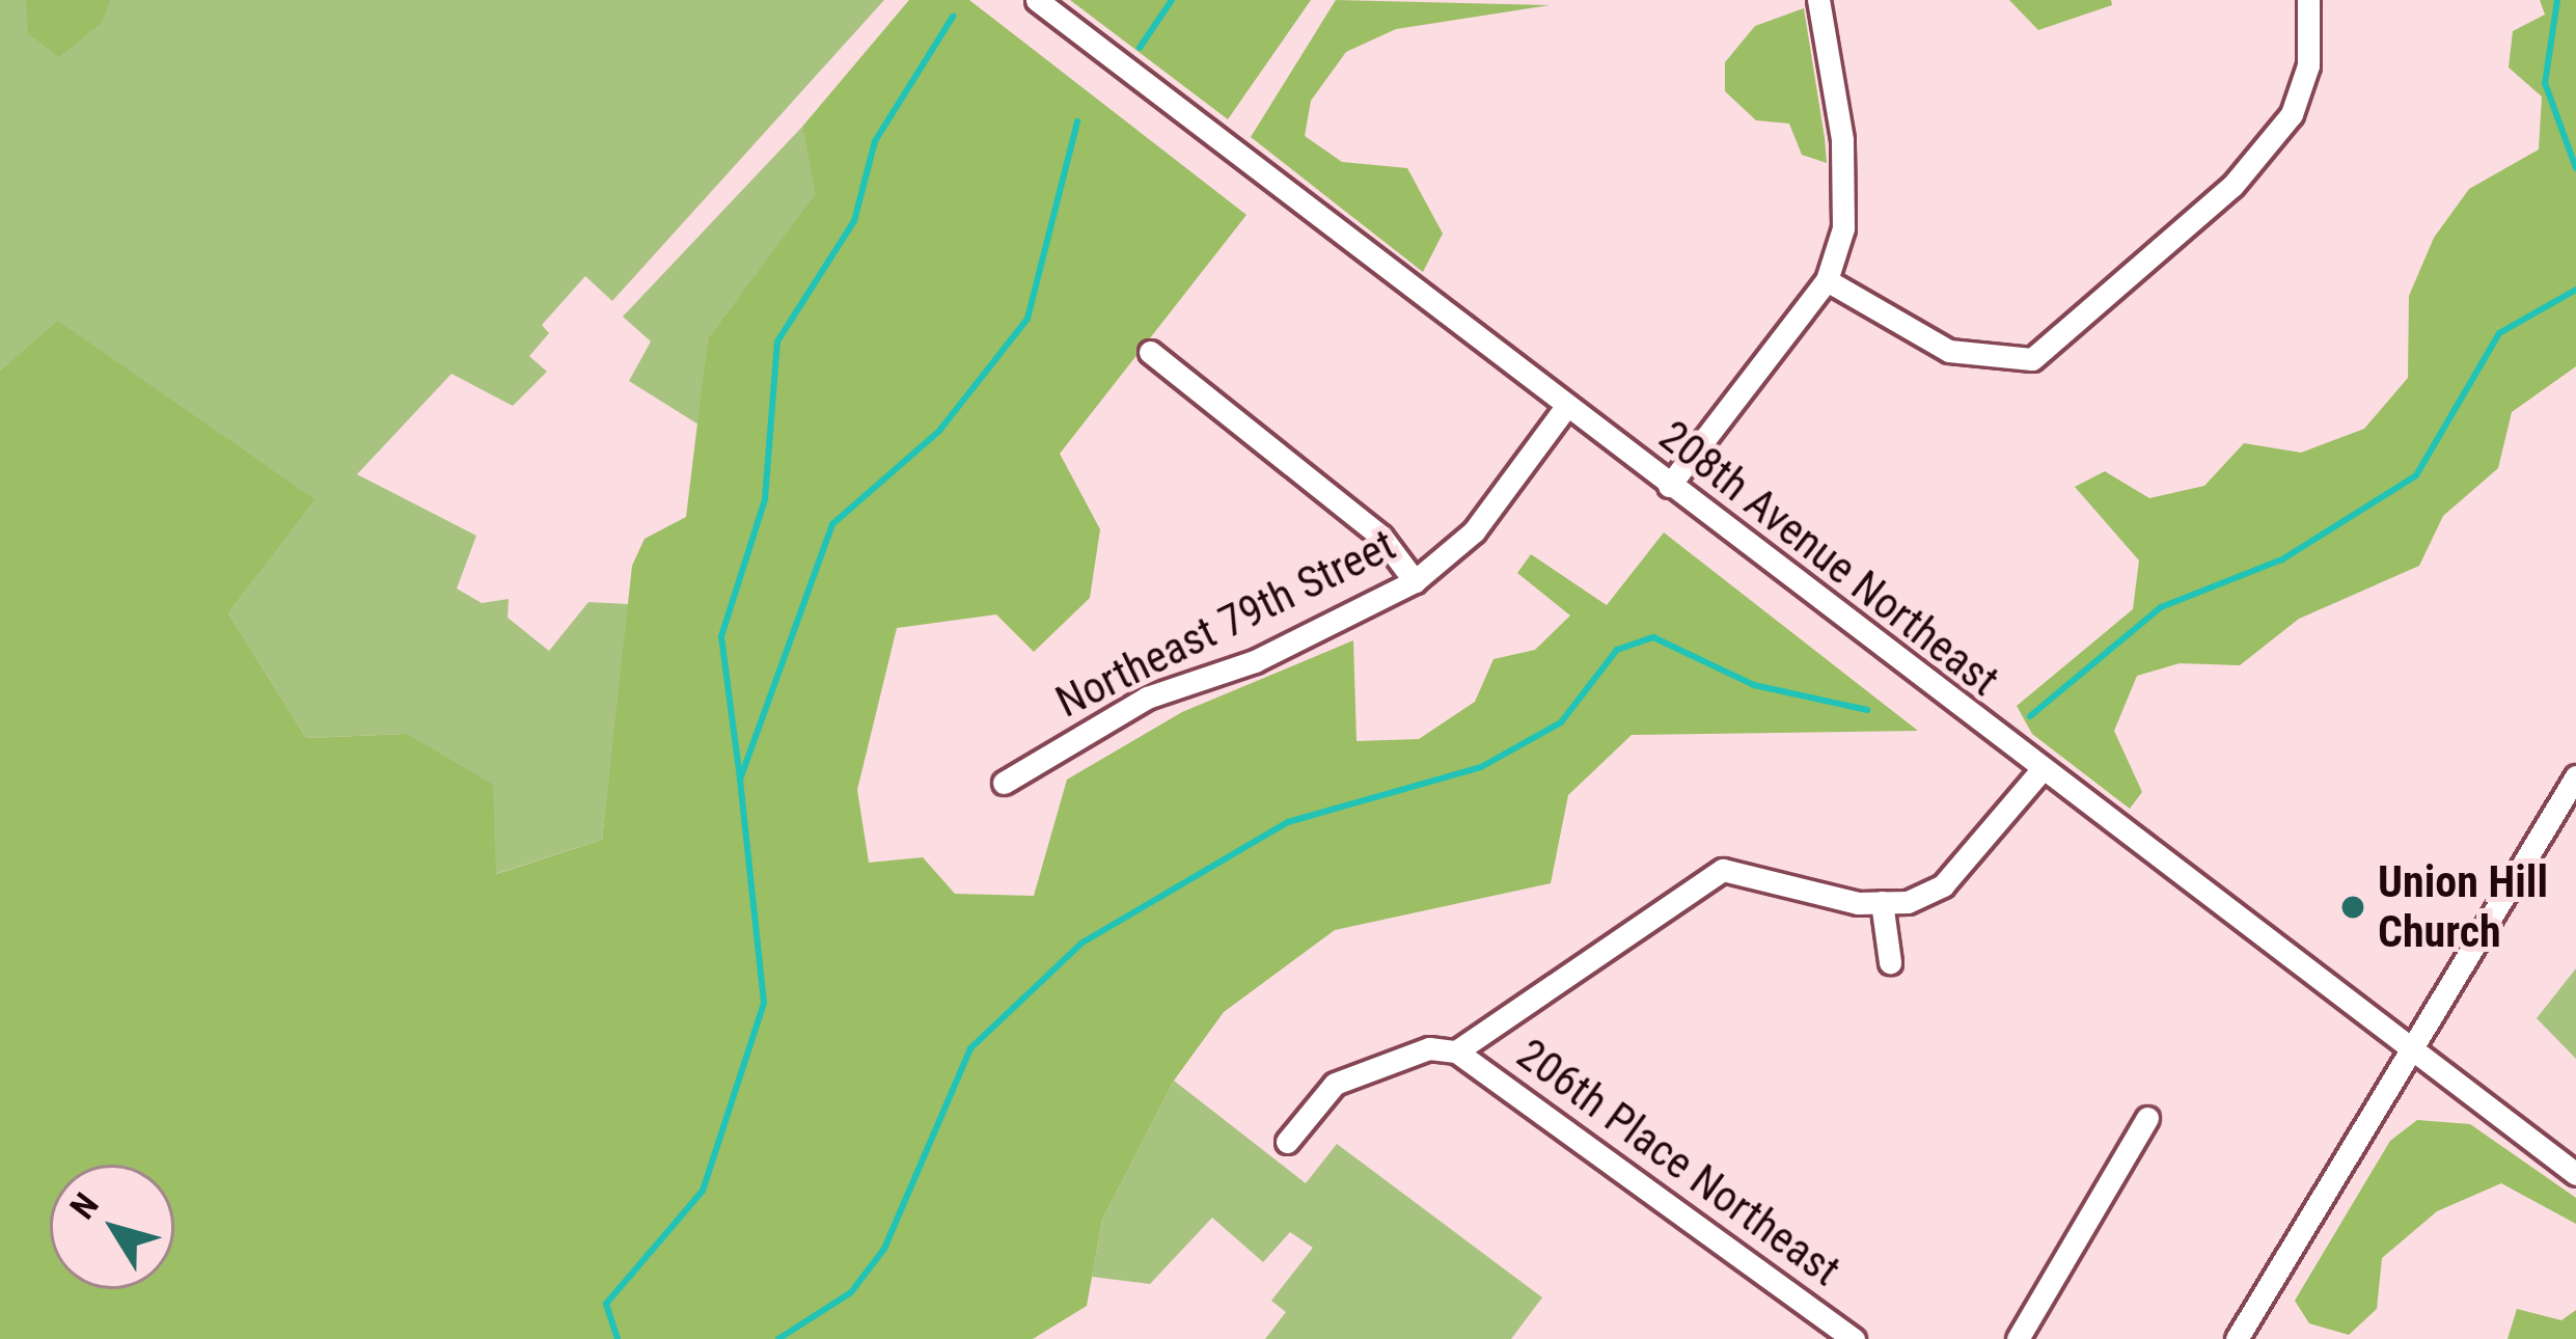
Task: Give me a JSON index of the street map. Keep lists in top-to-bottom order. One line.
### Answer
{"streets":{"street":["208th Avenue Northeast","Northeast 79th Street","206th Place Northeast"]},"crossings":[["208th Avenue Northeast","Northeast 79th Street"]],"places":["Union Hill Church"],"north":"top left"}
